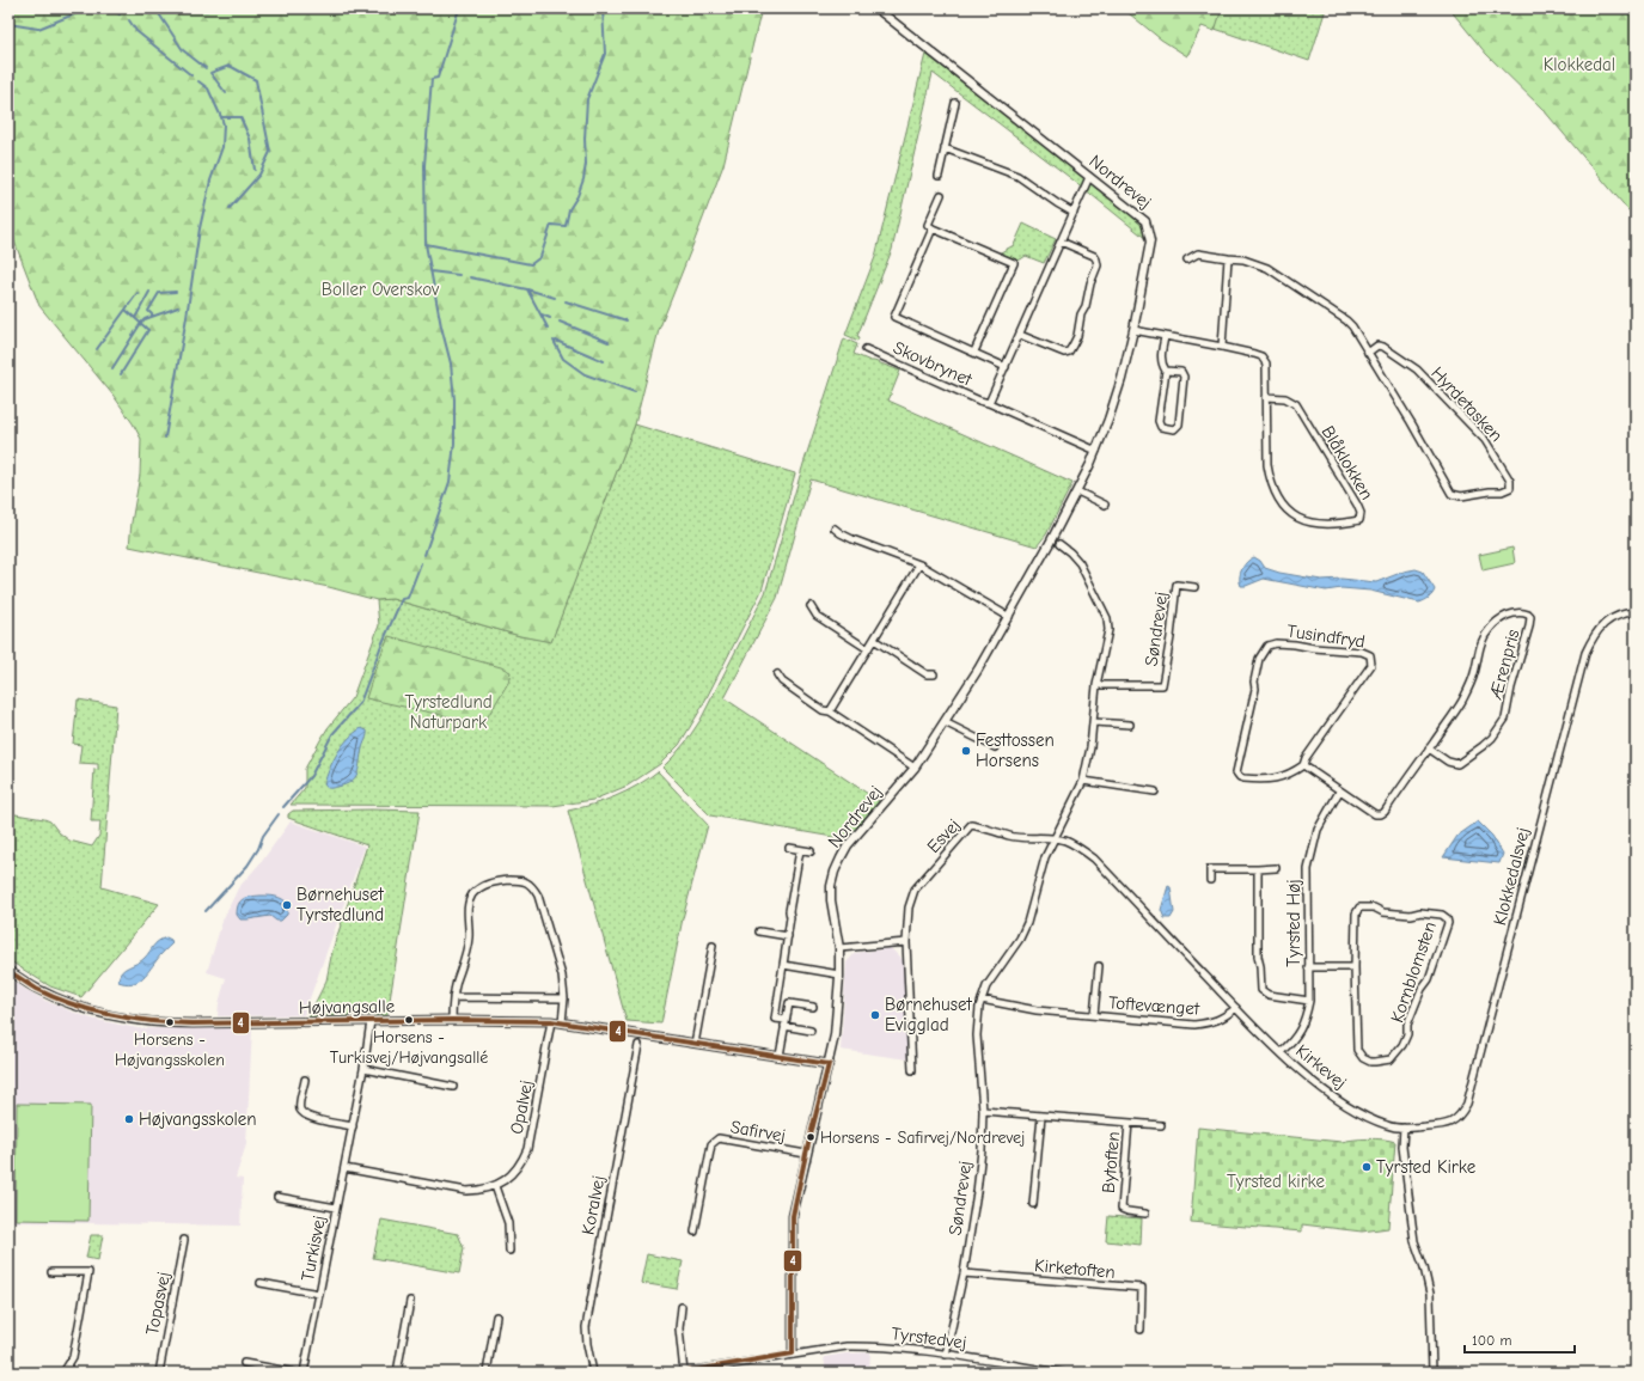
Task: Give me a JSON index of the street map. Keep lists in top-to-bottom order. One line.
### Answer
{"streets":{"street":["Nordrevej","Skovbrynet","Hyrdetasken","Blåklokken","Søndrevej","Tusindfryd","Ærenpris","Esvej","Klokkedalsvej","Tyrsted Høj","Kornblomsten","Toftevænget","Højvangsalle","Kirkevej","Opalvej","Safirvej","Bytoften","Koralvej","Turkisvej","Kirketoften","Topasvej","Tyrstedvej"]},"crossings":[["Nordrevej","Skovbrynet"],["Nordrevej","Højvangsalle"],["Nordrevej","Safirvej"],["Nordrevej","Tyrstedvej"],["Søndrevej","Esvej"],["Søndrevej","Toftevænget"],["Søndrevej","Kirkevej"],["Søndrevej","Bytoften"],["Søndrevej","Kirketoften"],["Søndrevej","Tyrstedvej"],["Ærenpris","Tyrsted Høj"],["Esvej","Kirkevej"],["Klokkedalsvej","Kirkevej"],["Tyrsted Høj","Kirkevej"],["Toftevænget","Kirkevej"],["Højvangsalle","Opalvej"],["Højvangsalle","Turkisvej"],["Opalvej","Turkisvej"]],"parks":["Klokkedal","Boller Overskov","Tyrstedlund Naturpark","Tyrsted kirke"],"places":["Festtossen Horsens","Børnehuset Tyrstedlund","Børnehuset Evigglad","Horsens - Turkisvej/Højvangsallé","Horsens - Højvangsskolen","Højvangsskolen","Horsens - Safirvej/Nordrevej","Tyrsted Kirke"],"lines":["transit line 4"],"scale_bar":"100 m"}
